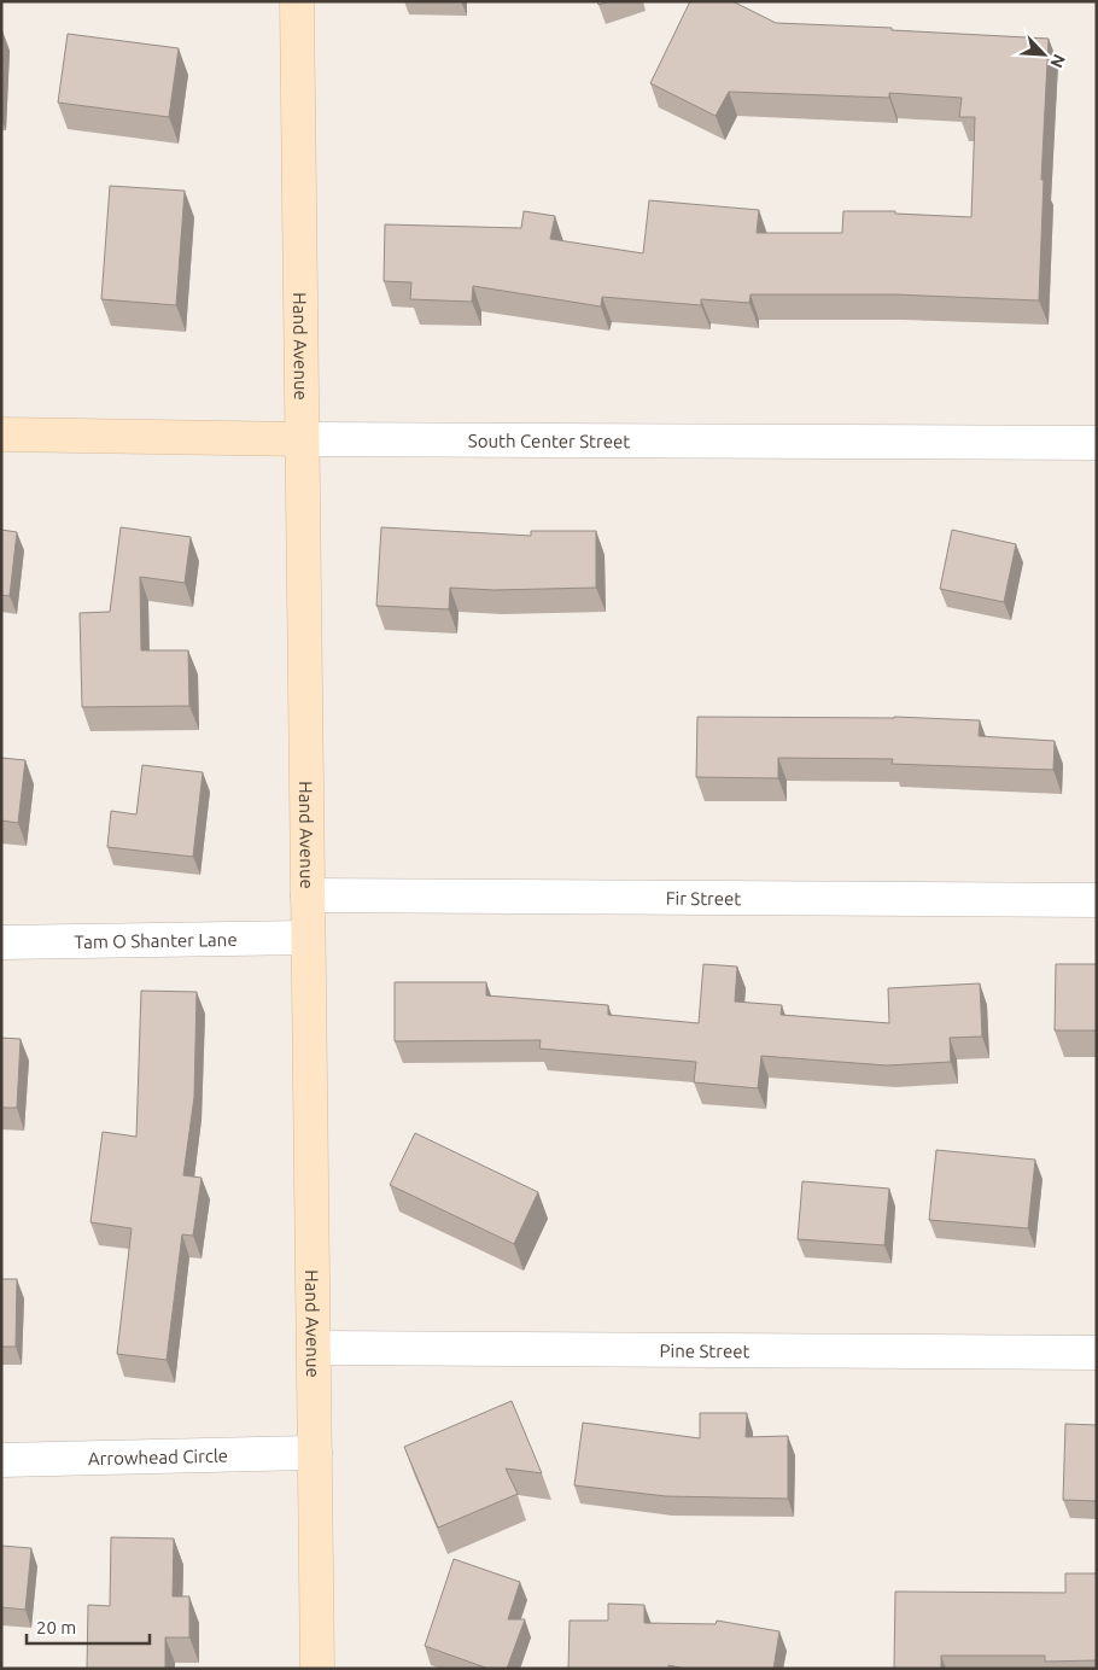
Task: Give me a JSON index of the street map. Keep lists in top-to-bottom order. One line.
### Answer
{"streets":{"street":["Hand Avenue","South Center Street","Fir Street","Tam O Shanter Lane","Pine Street","Arrowhead Circle"]},"crossings":[["Hand Avenue","South Center Street"],["Hand Avenue","Fir Street"],["Hand Avenue","Tam O Shanter Lane"],["Hand Avenue","Pine Street"],["Hand Avenue","Arrowhead Circle"]],"scale_bar":"20 m","north":"bottom right"}
